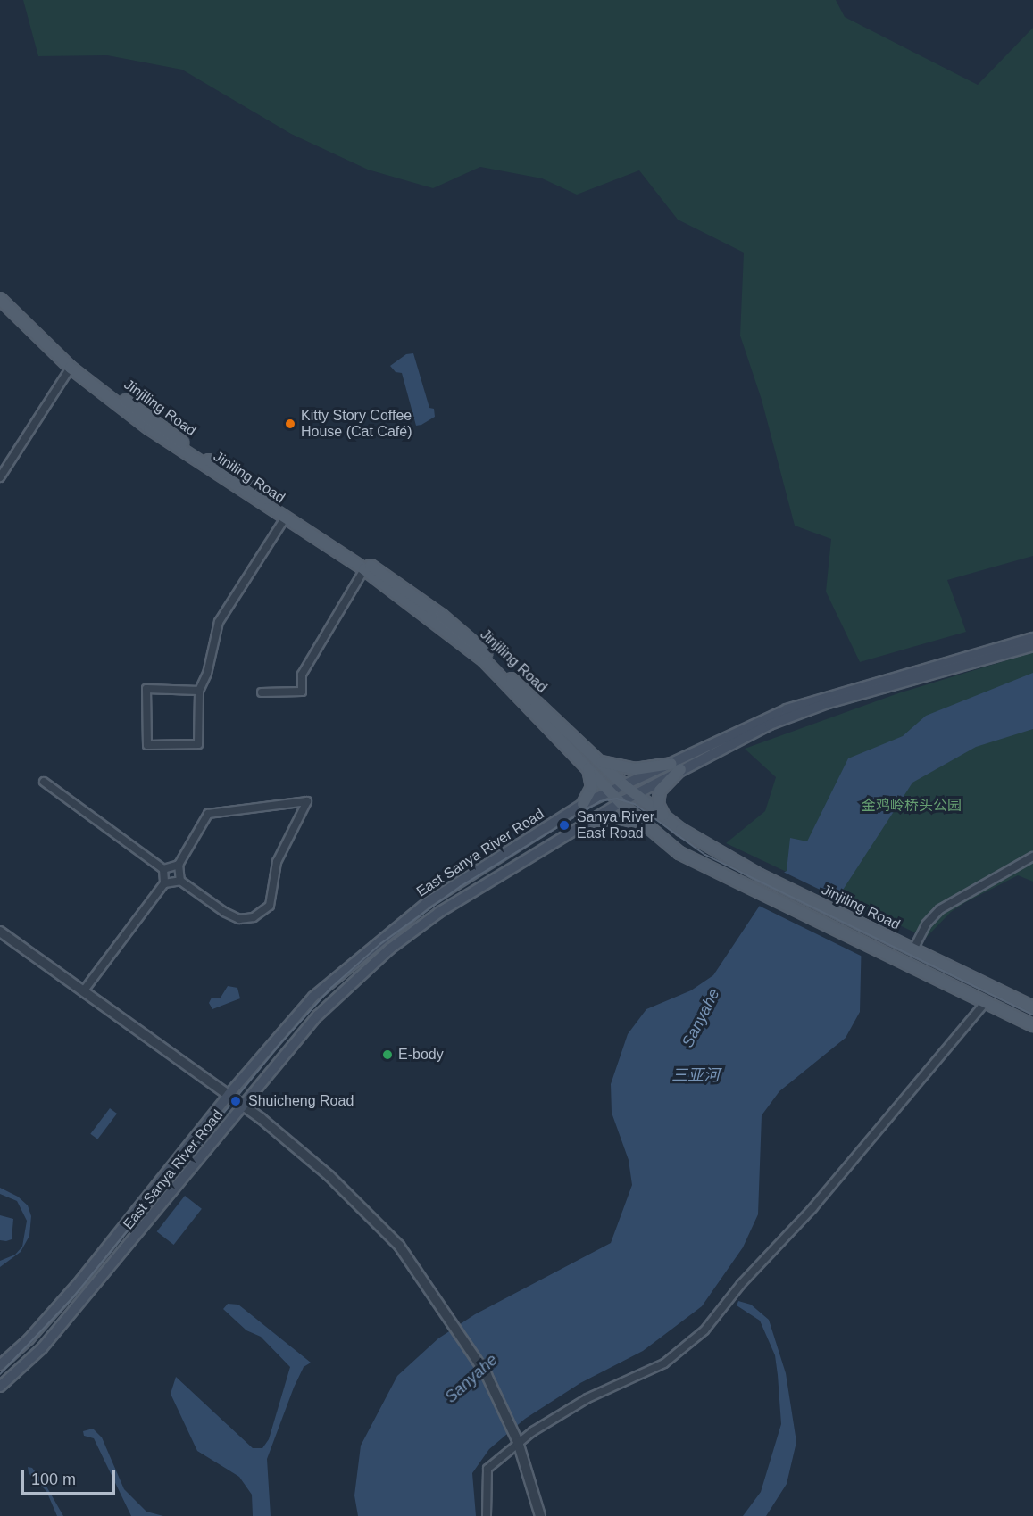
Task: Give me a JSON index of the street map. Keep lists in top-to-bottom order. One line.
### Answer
{"streets":{"main road":["Jinjiling Road","Jiniling Road","East Sanya River Road"]},"crossings":[["Jinjiling Road","Jiniling Road"],["Jinjiling Road","East Sanya River Road"]],"water":["Sanyahe","三亚河"],"parks":["金鸡岭桥头公园"],"places":["Kitty Story Coffee House (Cat Café)","Sanya River East Road","E-body","Shuicheng Road"],"scale_bar":"100 m"}
